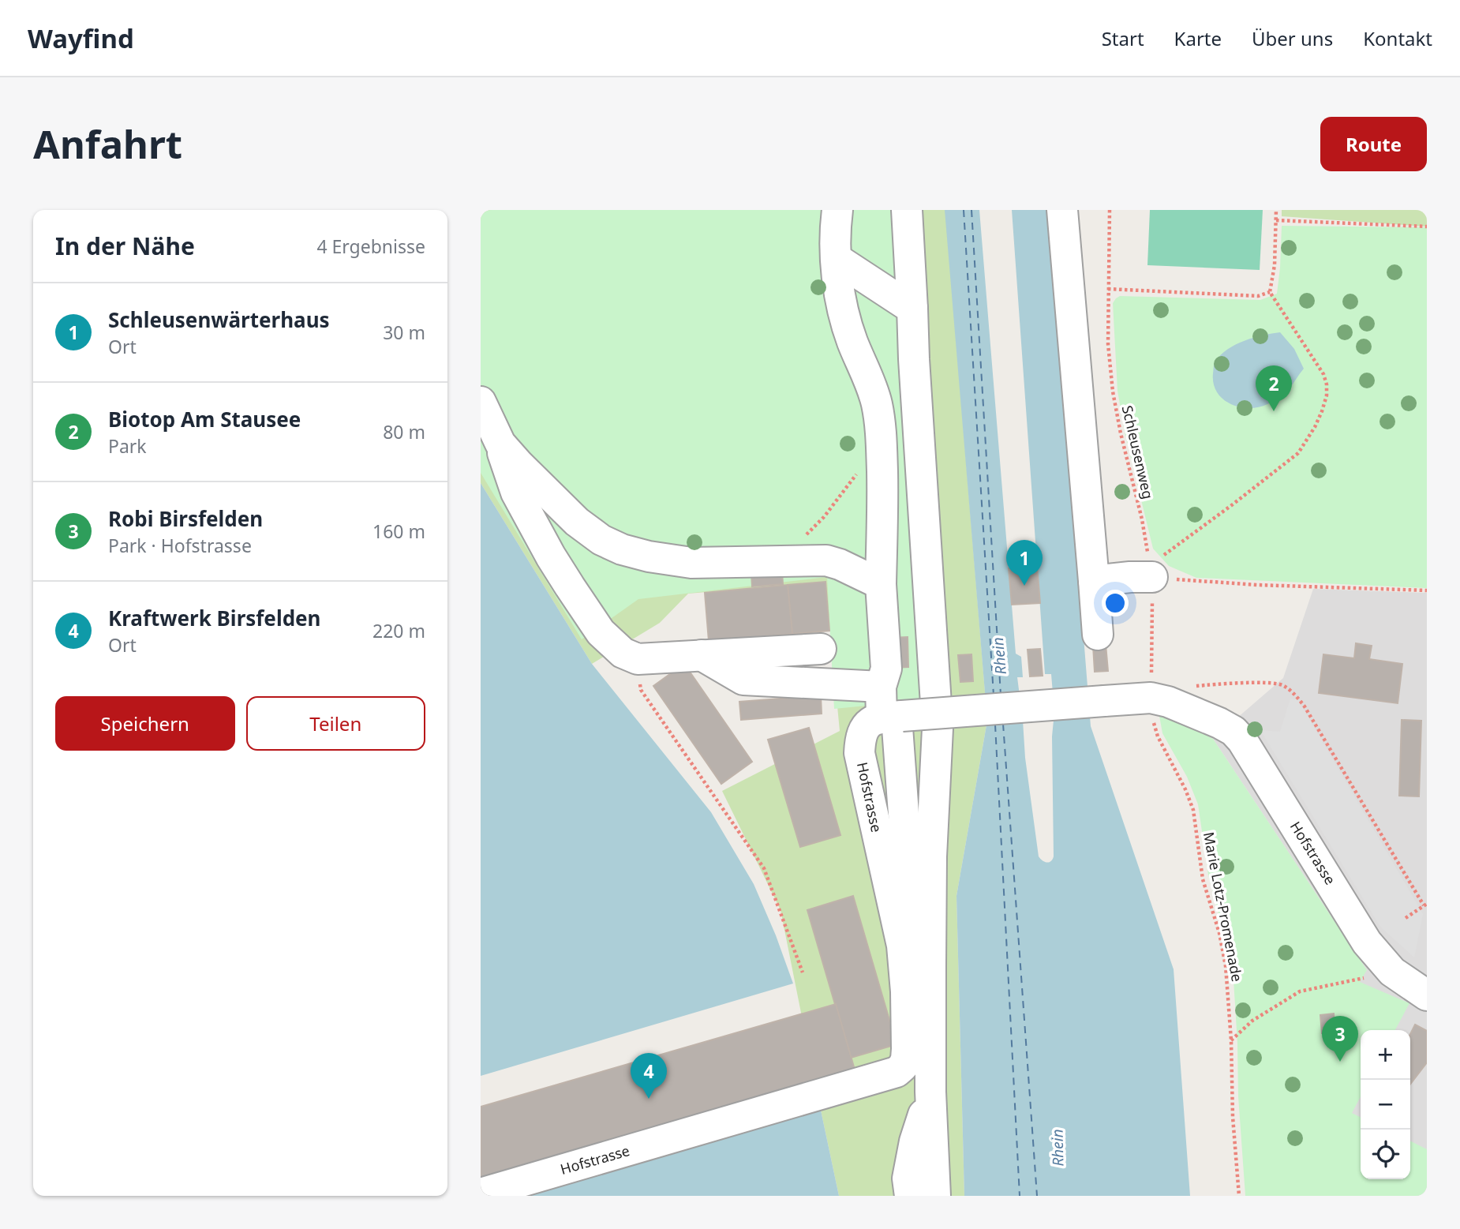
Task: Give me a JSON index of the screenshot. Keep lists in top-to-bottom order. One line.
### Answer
{"streets":{"street":["Hofstrasse"],"path":["Schleusenweg","Marie Lotz-Promenade"]},"crossings":[["Schleusenweg","Hofstrasse"],["Schleusenweg","Marie Lotz-Promenade"],["Hofstrasse","Marie Lotz-Promenade"]],"water":["Rhein"],"page":{"header":"Wayfind","nav":["Start","Karte","Über uns","Kontakt"],"buttons":["Route",["Speichern","Teilen"]],"title":"Anfahrt","heading":["In der Nähe","4 Ergebnisse"],"list":[{"mark":"1","name":"Schleusenwärterhaus","note":"Ort","value":"30 m"},{"mark":"2","name":"Biotop Am Stausee","note":"Park","value":"80 m"},{"mark":"3","name":"Robi Birsfelden","note":"Park · Hofstrasse","value":"160 m"},{"mark":"4","name":"Kraftwerk Birsfelden","note":"Ort","value":"220 m"}],"pins":["2","1","3","4"],"map_buttons":["+","−"]}}
